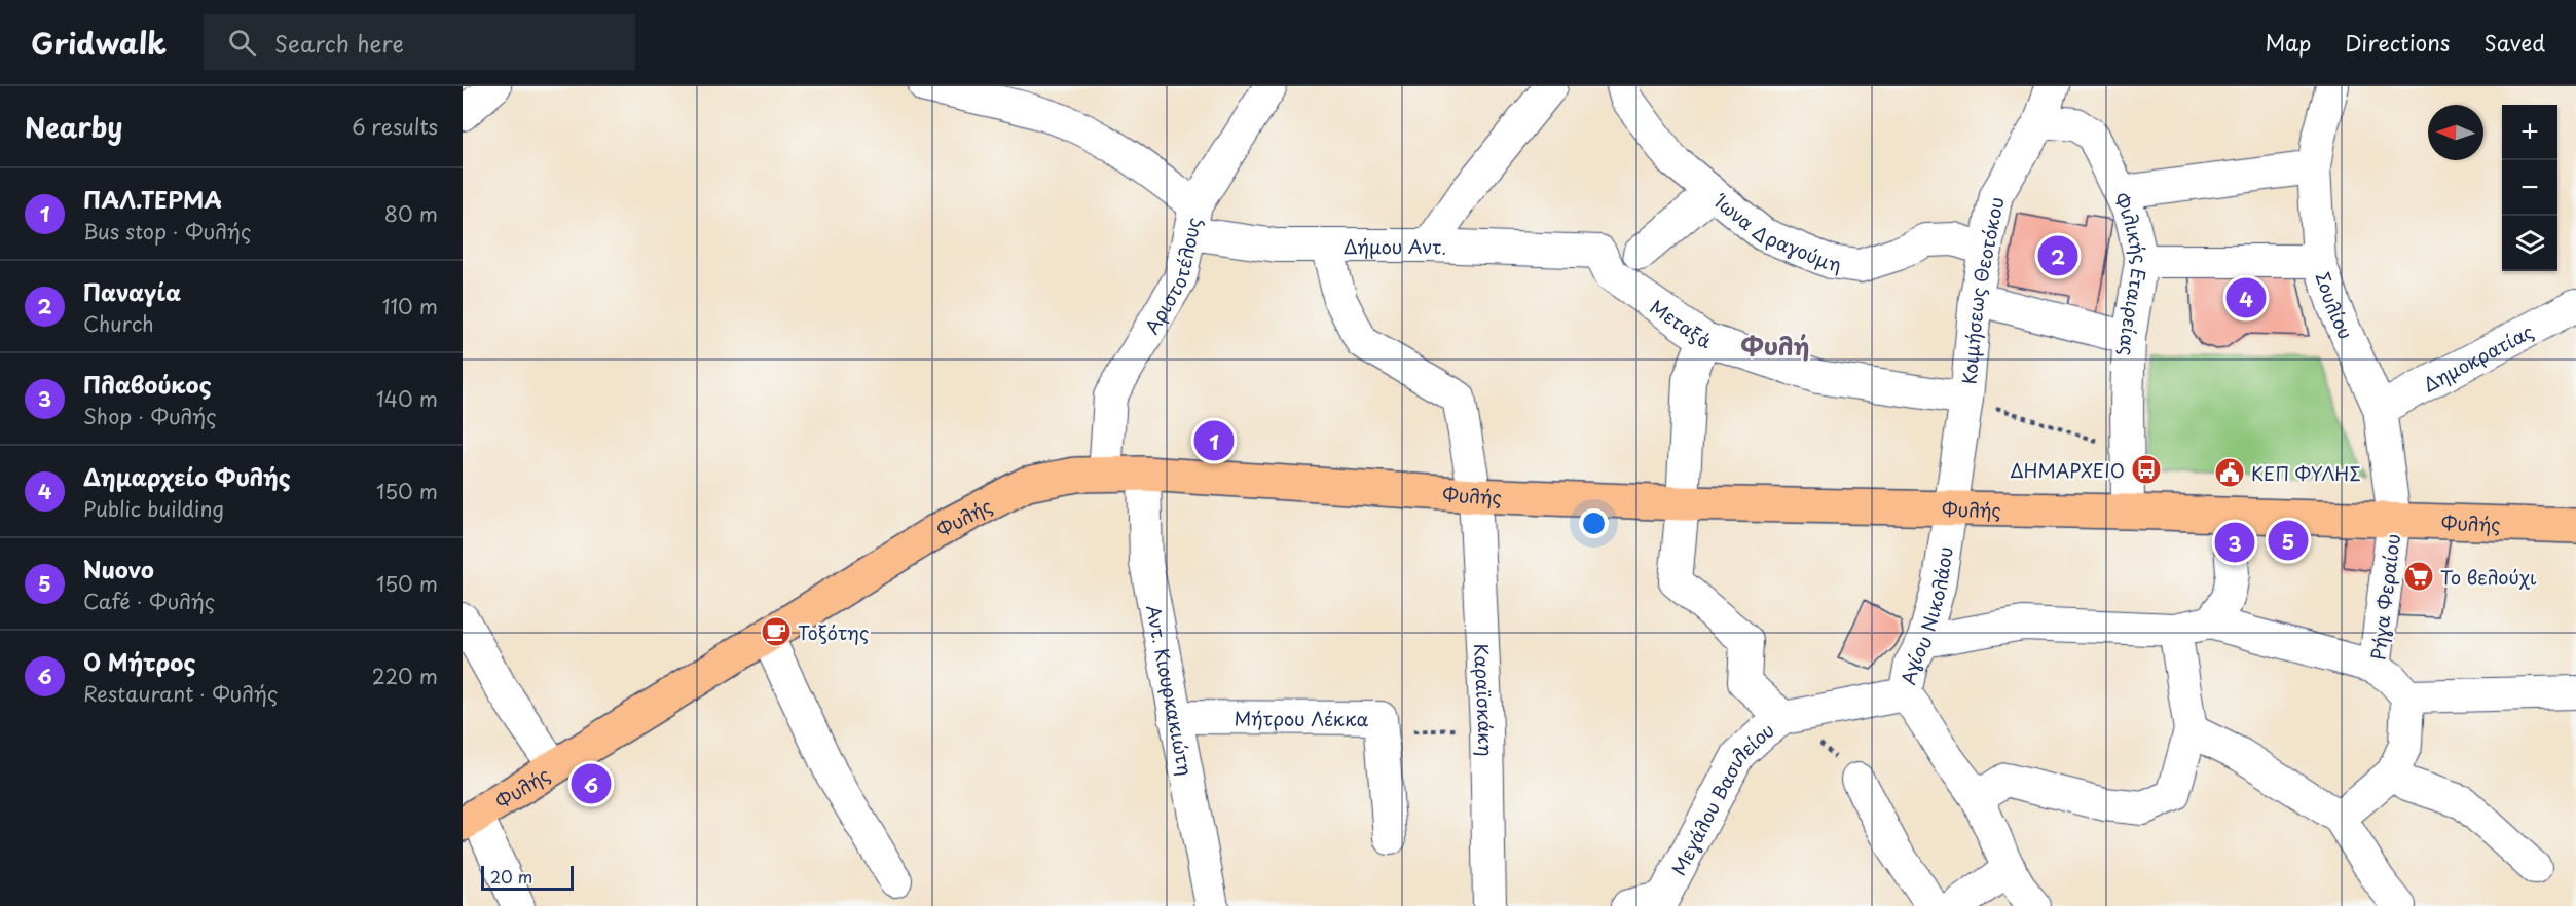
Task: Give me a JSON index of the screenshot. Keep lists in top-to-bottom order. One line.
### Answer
{"streets":{"main road":["Φυλής"],"street":["Ίωνα Δραγούμη","Δήμου Αντ.","Αριστοτέλους","Φιλικής Εταιρείας","Κοιμήσεως Θεοτόκου","Σουλίου","Μεταξά","Δημοκρατίας","Ρήγα Φεραίου","Αγίου Νικολάου","Αντ. Κιουρκακιώτη","Καραϊσκάκη","Μήτρου Λέκκα","Μεγάλου Βασιλείου"]},"crossings":[["Ίωνα Δραγούμη","Κοιμήσεως Θεοτόκου"],["Δήμου Αντ.","Αριστοτέλους"],["Δήμου Αντ.","Μεταξά"],["Δήμου Αντ.","Καραϊσκάκη"],["Αριστοτέλους","Φυλής"],["Φιλικής Εταιρείας","Κοιμήσεως Θεοτόκου"],["Φιλικής Εταιρείας","Φυλής"],["Κοιμήσεως Θεοτόκου","Μεταξά"],["Κοιμήσεως Θεοτόκου","Φυλής"],["Κοιμήσεως Θεοτόκου","Αγίου Νικολάου"],["Σουλίου","Δημοκρατίας"],["Σουλίου","Φυλής"],["Σουλίου","Ρήγα Φεραίου"],["Φυλής","Ρήγα Φεραίου"],["Φυλής","Αγίου Νικολάου"],["Φυλής","Αντ. Κιουρκακιώτη"],["Φυλής","Καραϊσκάκη"],["Αγίου Νικολάου","Μεγάλου Βασιλείου"],["Αντ. Κιουρκακιώτη","Μήτρου Λέκκα"]],"districts":["Φυλή"],"places":{"bus stop":["ΔΗΜΑΡΧΕΙΟ"],"public building":["ΚΕΠ ΦΥΛΗΣ"],"supermarket":["Το βελούχι"],"cafe":["Τοξότης"]},"scale_bar":"20 m","north":"left","page":{"header":"Gridwalk","search":"Search here","nav":["Map","Directions","Saved"],"heading":["Nearby","6 results"],"map_buttons":["+","−"],"list":[{"mark":"1","name":"ΠΑΛ.ΤΕΡΜΑ","note":"Bus stop · Φυλής","value":"80 m"},{"mark":"2","name":"Παναγία","note":"Church","value":"110 m"},{"mark":"3","name":"Πλαβούκος","note":"Shop · Φυλής","value":"140 m"},{"mark":"4","name":"Δημαρχείο Φυλής","note":"Public building","value":"150 m"},{"mark":"5","name":"Nuovo","note":"Café · Φυλής","value":"150 m"},{"mark":"6","name":"Ο Μήτρος","note":"Restaurant · Φυλής","value":"220 m"}],"pins":["2","4","1","5","3","6"],"scale":"20 m"}}
